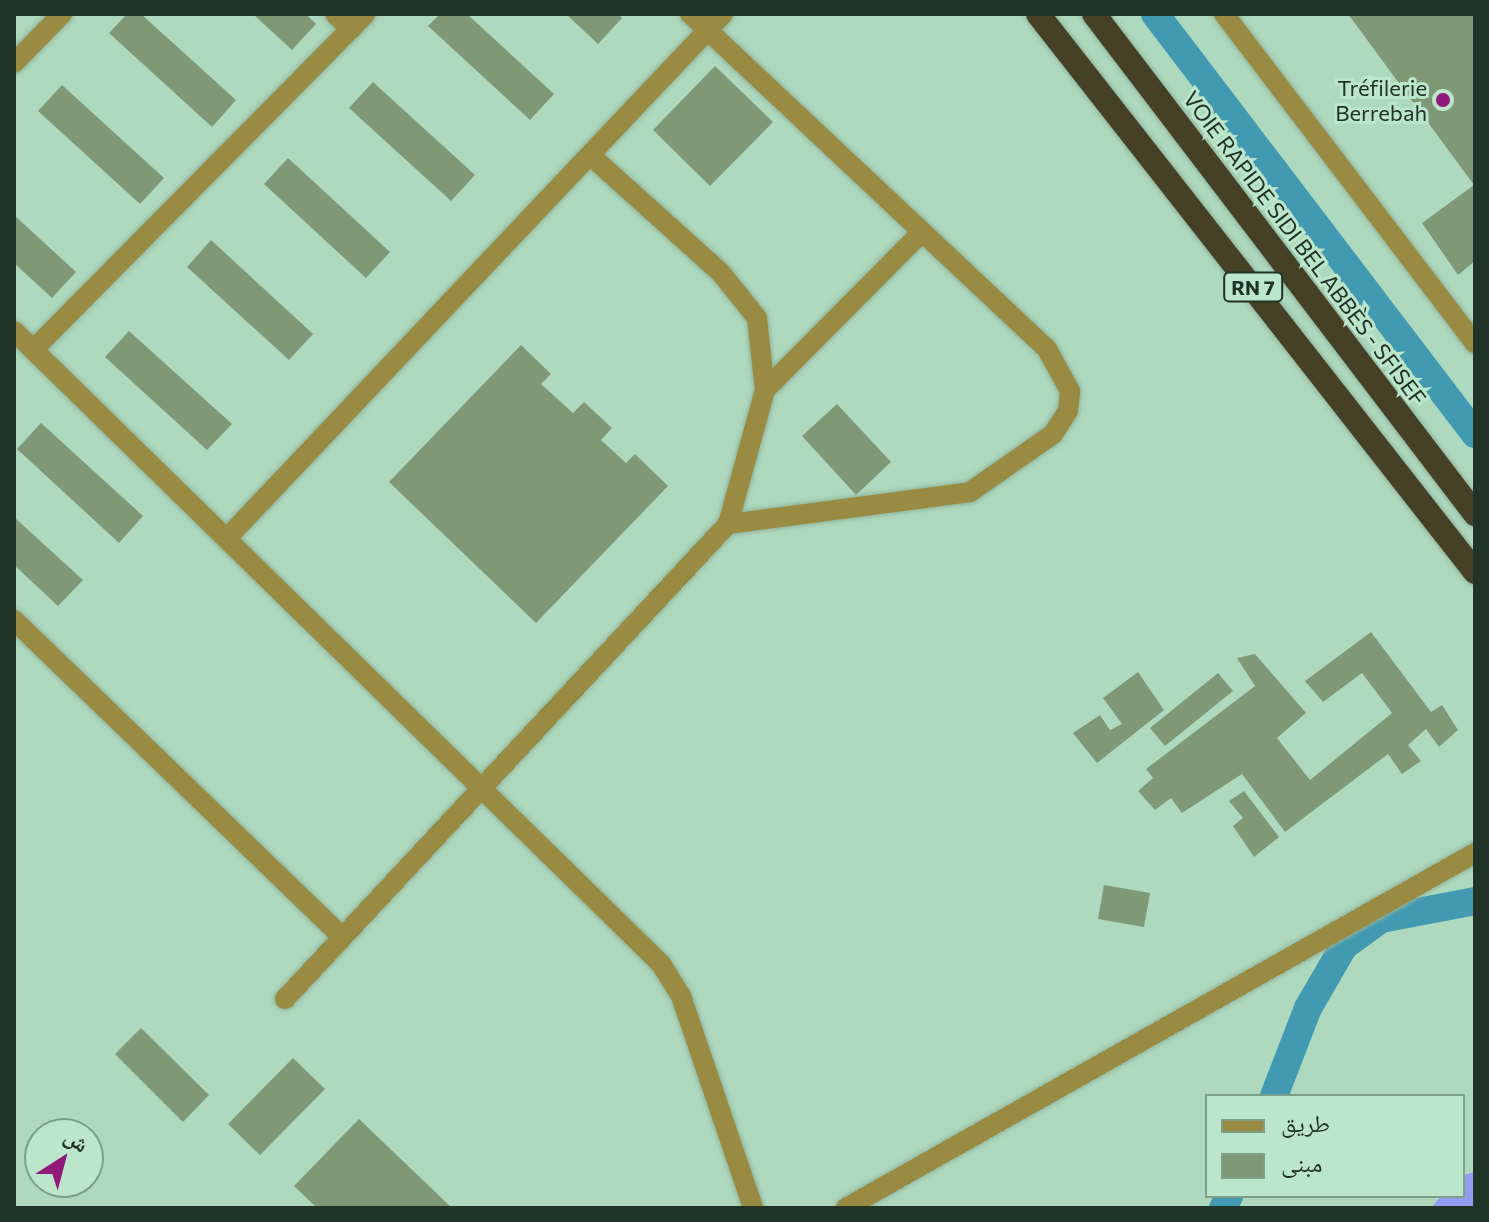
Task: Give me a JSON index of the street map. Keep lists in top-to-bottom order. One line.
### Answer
{"streets":{"highway":["VOIE RAPIDE SIDI BEL ABBÈS - SFISEF","RN 7"]},"places":["Tréfilerie Berrebah"],"legend":["طريق","مبنى"],"north":"top right"}
